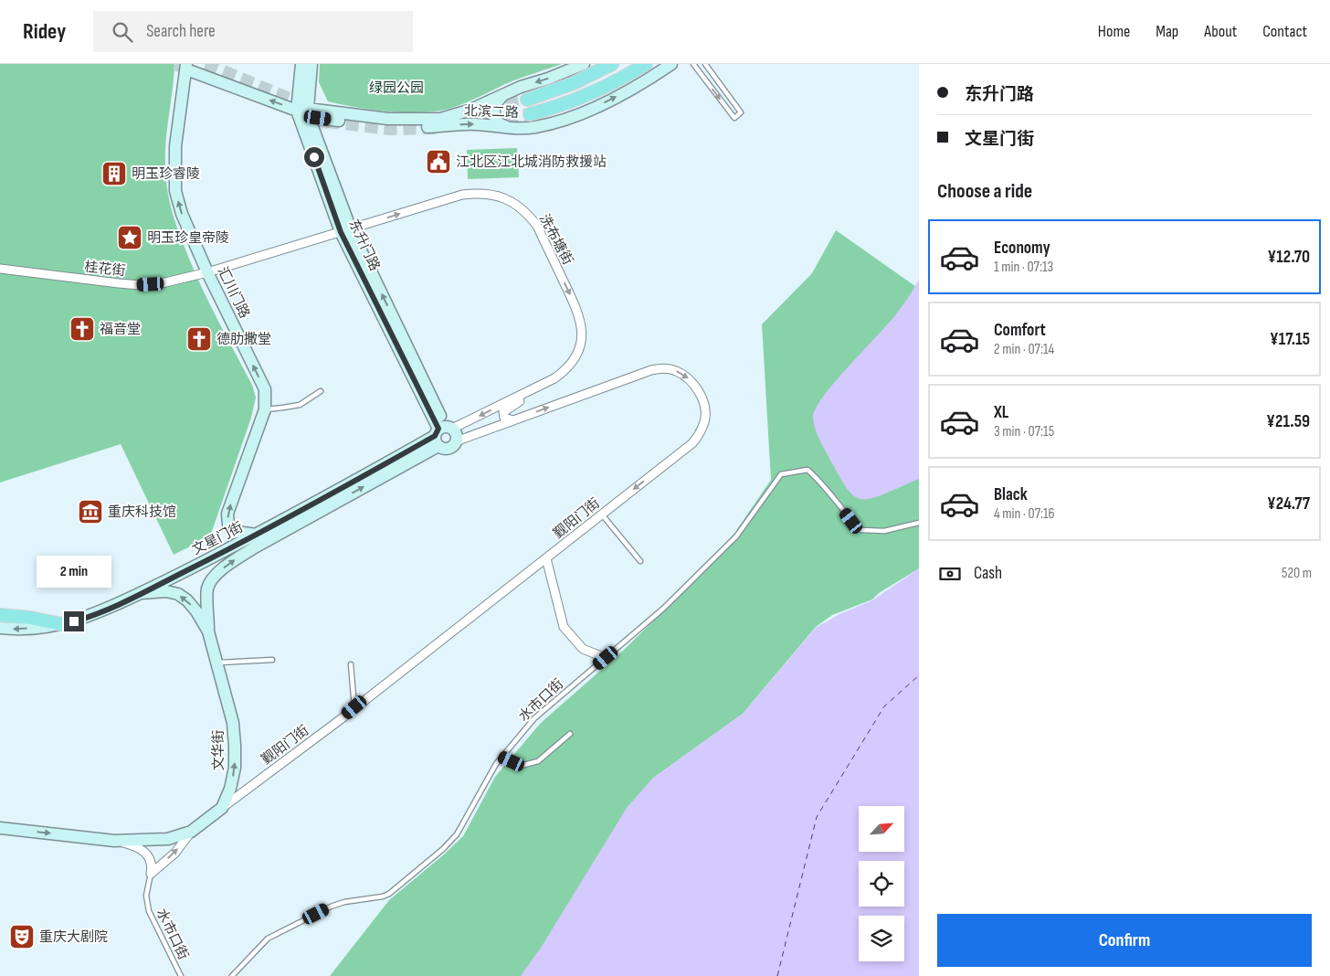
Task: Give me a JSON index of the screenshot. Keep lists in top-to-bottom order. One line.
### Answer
{"streets":{"main road":["北滨二路"],"street":["洗布塘街","东升门路","桂花街","汇川门路","觐阳门街","文星门街","文华街"],"lane":["水市口街"]},"crossings":[["北滨二路","东升门路"],["北滨二路","汇川门路"],["洗布塘街","东升门路"],["洗布塘街","桂花街"],["洗布塘街","汇川门路"],["洗布塘街","文星门街"],["东升门路","觐阳门街"],["东升门路","文星门街"],["桂花街","汇川门路"],["汇川门路","文星门街"],["觐阳门街","文华街"],["文星门街","文华街"]],"one_way":["汇川门路"],"parks":["绿园公园"],"places":{"public building":["江北区江北城消防救援站"],"building":["明玉珍睿陵"],"place":["明玉珍皇帝陵"],"church":["福音堂","德肋撒堂"],"museum":["重庆科技馆"],"theatre":["重庆大剧院"]},"north":"top right","page":{"header":"Ridey","search":"Search here","nav":["Home","Map","About","Contact"],"banner":["东升门路","文星门街"],"heading":"Choose a ride","list":[{"name":"Economy","note":"1 min · 07:13","value":"¥12.70"},{"name":"Comfort","note":"2 min · 07:14","value":"¥17.15"},{"name":"XL","note":"3 min · 07:15","value":"¥21.59"},{"name":"Black","note":"4 min · 07:16","value":"¥24.77"}],"pay":["Cash","520 m"],"bubble":"2 min","buttons":"Confirm"}}
